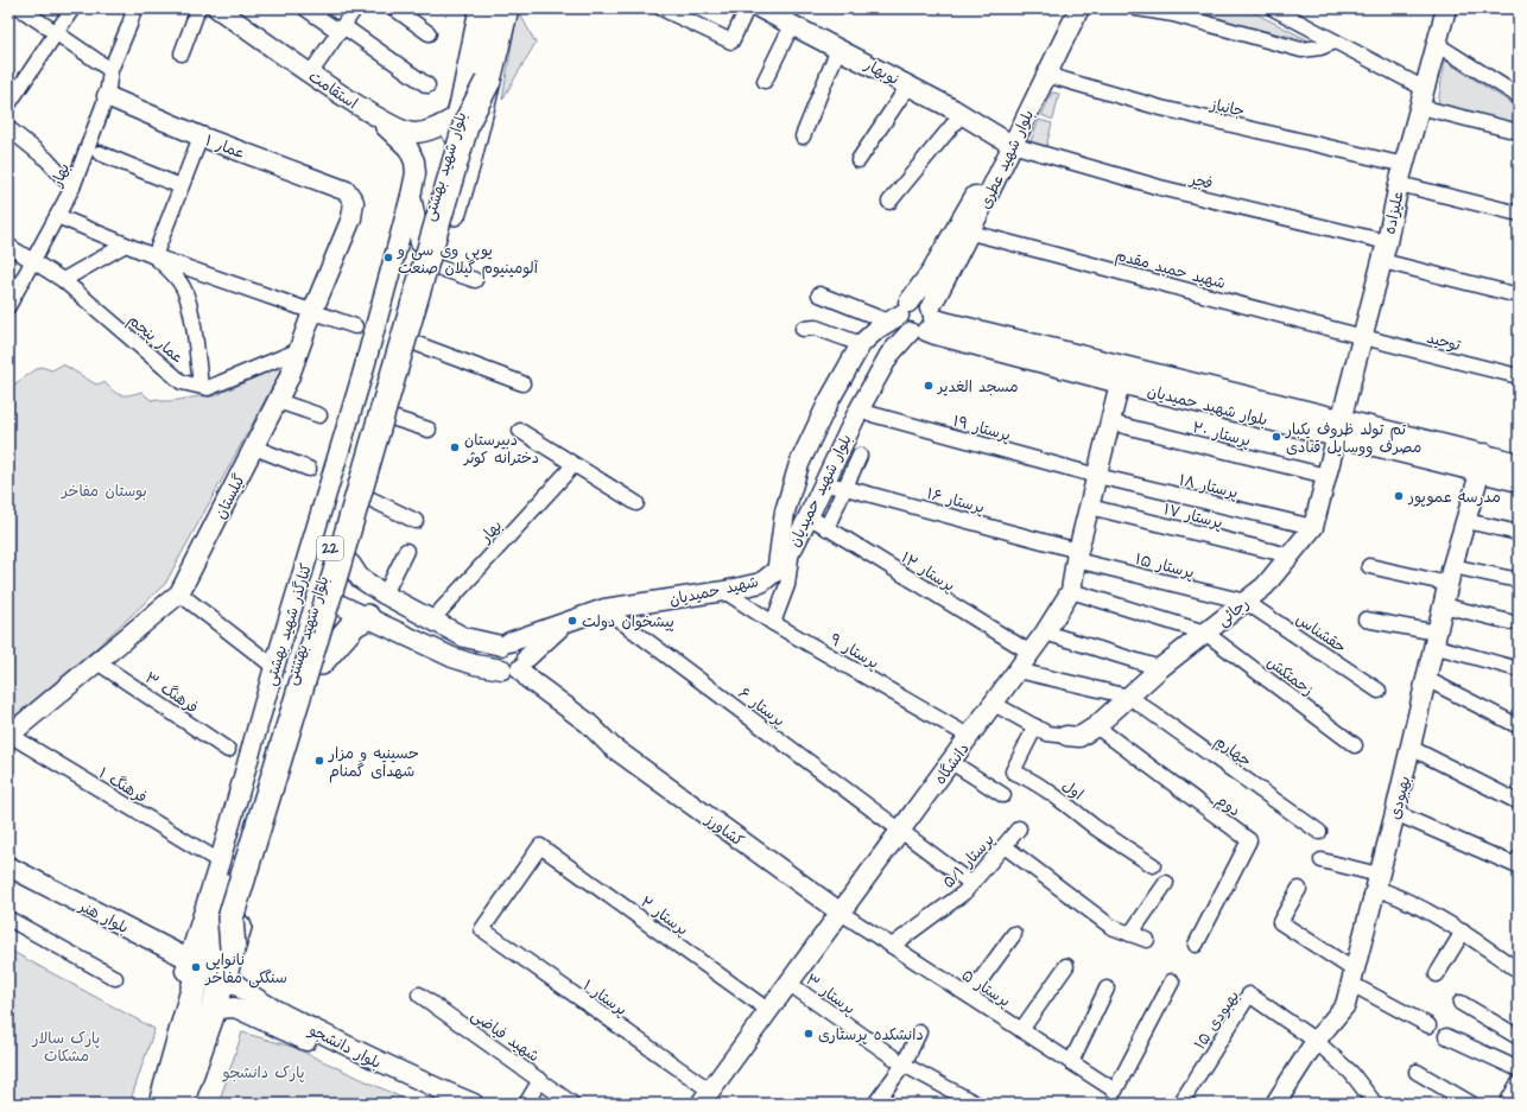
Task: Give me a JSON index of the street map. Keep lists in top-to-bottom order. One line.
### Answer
{"streets":{"highway":["بلوار شهید بهشتی","22"],"street":["نوبهار","استقامت","جانباز","عمار ۱","بلوار شهید عطری","بهار","فجر","علیزاده","شهید حمید مقدم","عمار پنجم","توحید","بلوار شهید حمیدیان","پرستار ۱۹","پرستار ۲۰","پرستار ۱۸","گیلستان","پرستار ۱۶","پرستار ۱۷","پرستار ۱۵","پرستار ۱۲","شهید حمیدیان","رجائی","کنارگذر شهید بهشتی","حقشناس","پرستار ۹","زحمتکش","فرهنگ ۳","پرستار ۶","چهارم","دانشگاه","فرهنگ ۱","اول","بهبودی","دوم","کشاورز","پرستار ۵/۱","پرستار ۲","بلوار هنر","پرستار ۵","پرستار ۳","پرستار ۱","بهبودی ۱۵","شهید فیاضی","بلوار دانشجو"]},"crossings":[["نوبهار","بلوار شهید عطری"],["نوبهار","فجر"],["استقامت","بلوار شهید بهشتی"],["استقامت","کنارگذر شهید بهشتی"],["جانباز","بلوار شهید عطری"],["جانباز","علیزاده"],["عمار ۱","بهار"],["عمار ۱","گیلستان"],["بلوار شهید عطری","فجر"],["بلوار شهید عطری","شهید حمید مقدم"],["بلوار شهید عطری","بلوار شهید حمیدیان"],["بلوار شهید بهشتی","22"],["بلوار شهید بهشتی","کنارگذر شهید بهشتی"],["بلوار شهید بهشتی","بلوار هنر"],["بلوار شهید بهشتی","بلوار دانشجو"],["بهار","عمار پنجم"],["فجر","علیزاده"],["علیزاده","شهید حمید مقدم"],["علیزاده","توحید"],["علیزاده","بلوار شهید حمیدیان"],["علیزاده","رجائی"],["شهید حمید مقدم","توحید"],["عمار پنجم","گیلستان"],["بلوار شهید حمیدیان","پرستار ۱۹"],["بلوار شهید حمیدیان","پرستار ۱۶"],["بلوار شهید حمیدیان","پرستار ۱۲"],["بلوار شهید حمیدیان","شهید حمیدیان"],["بلوار شهید حمیدیان","رجائی"],["بلوار شهید حمیدیان","دانشگاه"],["بلوار شهید حمیدیان","بهبودی"],["پرستار ۱۹","پرستار ۱۸"],["پرستار ۱۹","دانشگاه"],["پرستار ۲۰","رجائی"],["پرستار ۲۰","دانشگاه"],["پرستار ۱۸","رجائی"],["پرستار ۱۸","دانشگاه"],["گیلستان","فرهنگ ۳"],["گیلستان","فرهنگ ۱"],["پرستار ۱۶","پرستار ۱۵"],["پرستار ۱۶","دانشگاه"],["پرستار ۱۷","رجائی"],["پرستار ۱۷","دانشگاه"],["پرستار ۱۵","رجائی"],["پرستار ۱۵","حقشناس"],["پرستار ۱۵","دانشگاه"],["پرستار ۱۲","دانشگاه"],["شهید حمیدیان","پرستار ۹"],["شهید حمیدیان","پرستار ۶"],["شهید حمیدیان","کشاورز"],["رجائی","حقشناس"],["رجائی","زحمتکش"],["رجائی","چهارم"],["رجائی","دوم"],["کنارگذر شهید بهشتی","فرهنگ ۱"],["کنارگذر شهید بهشتی","بلوار هنر"],["پرستار ۹","دانشگاه"],["زحمتکش","دانشگاه"],["پرستار ۶","دانشگاه"],["دانشگاه","کشاورز"],["دانشگاه","پرستار ۲"],["دانشگاه","پرستار ۵"],["دانشگاه","پرستار ۳"],["دانشگاه","پرستار ۱"],["بهبودی","بهبودی ۱۵"],["کشاورز","پرستار ۵"],["پرستار ۵/۱","پرستار ۵"],["پرستار ۲","پرستار ۱"]],"parks":["بوستان مفاخر","پارک سالار مشکات","پارک دانشجو"],"places":["یوپی وی سی و آلومینیوم گیلان صنعت","مسجد الغدیر","تم تولد ظروف یکبار مصرف ووسایل قنادی","دبیرستان دخترانه کوثر","مدرسه عموپور","پیشخوان دولت","حسینیه و مزار شهدای گمنام","نانوایی سنگکی مفاخر","دانشکده پرستاری"]}
